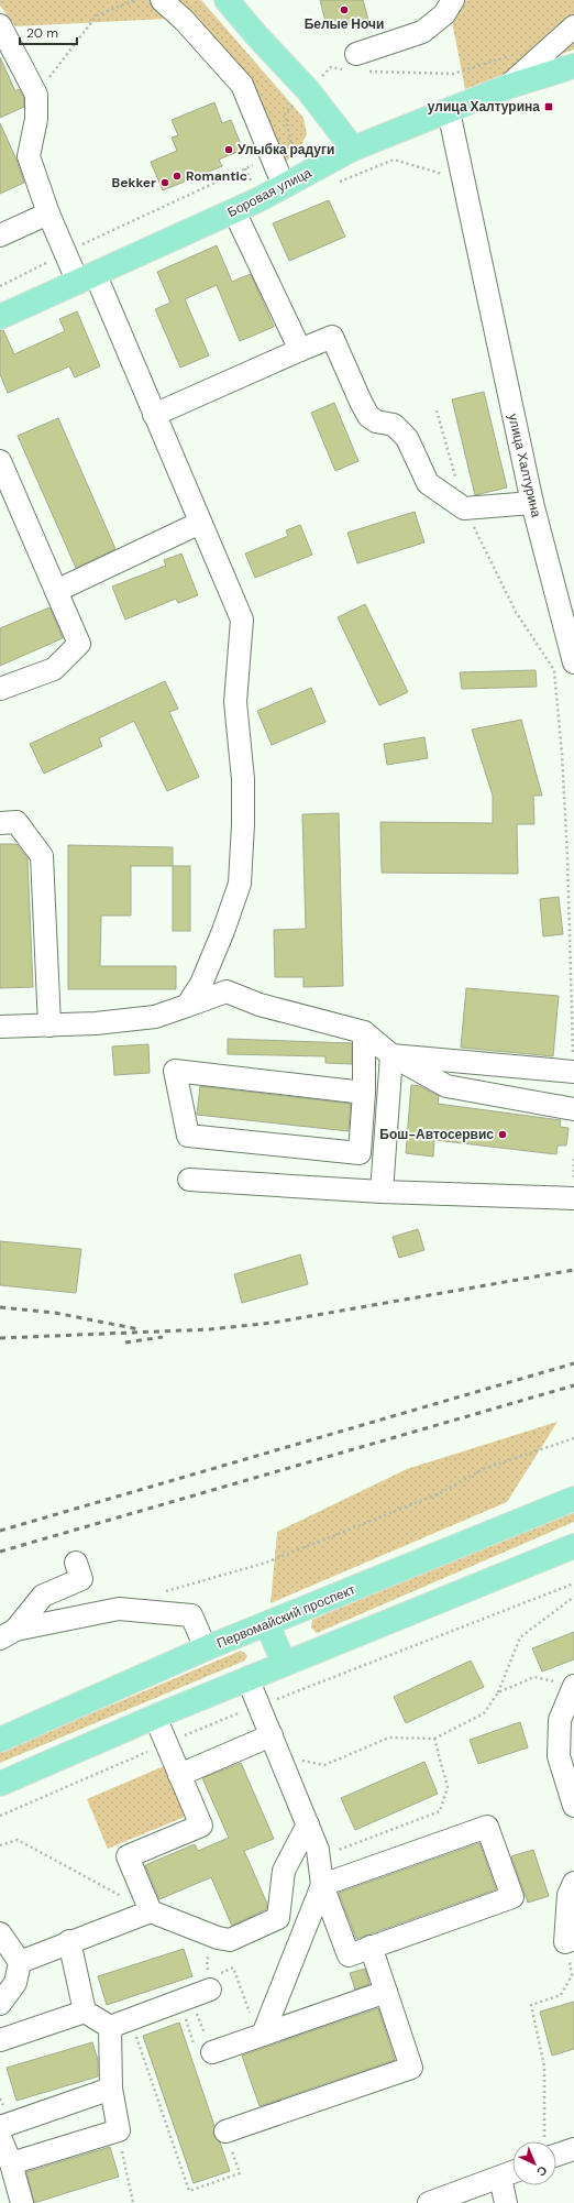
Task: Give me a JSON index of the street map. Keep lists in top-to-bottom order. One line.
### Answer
{"streets":{"main road":["Боровая улица","Первомайский проспект"],"street":["улица Халтурина"]},"crossings":[["Боровая улица","улица Халтурина"]],"places":{"other":["Белые Ночи","Улыбка радуги","Romantic","Bekker","Бош-Автосервис"],"transit":["улица Халтурина"]},"scale_bar":"20 m","north":"bottom right"}
